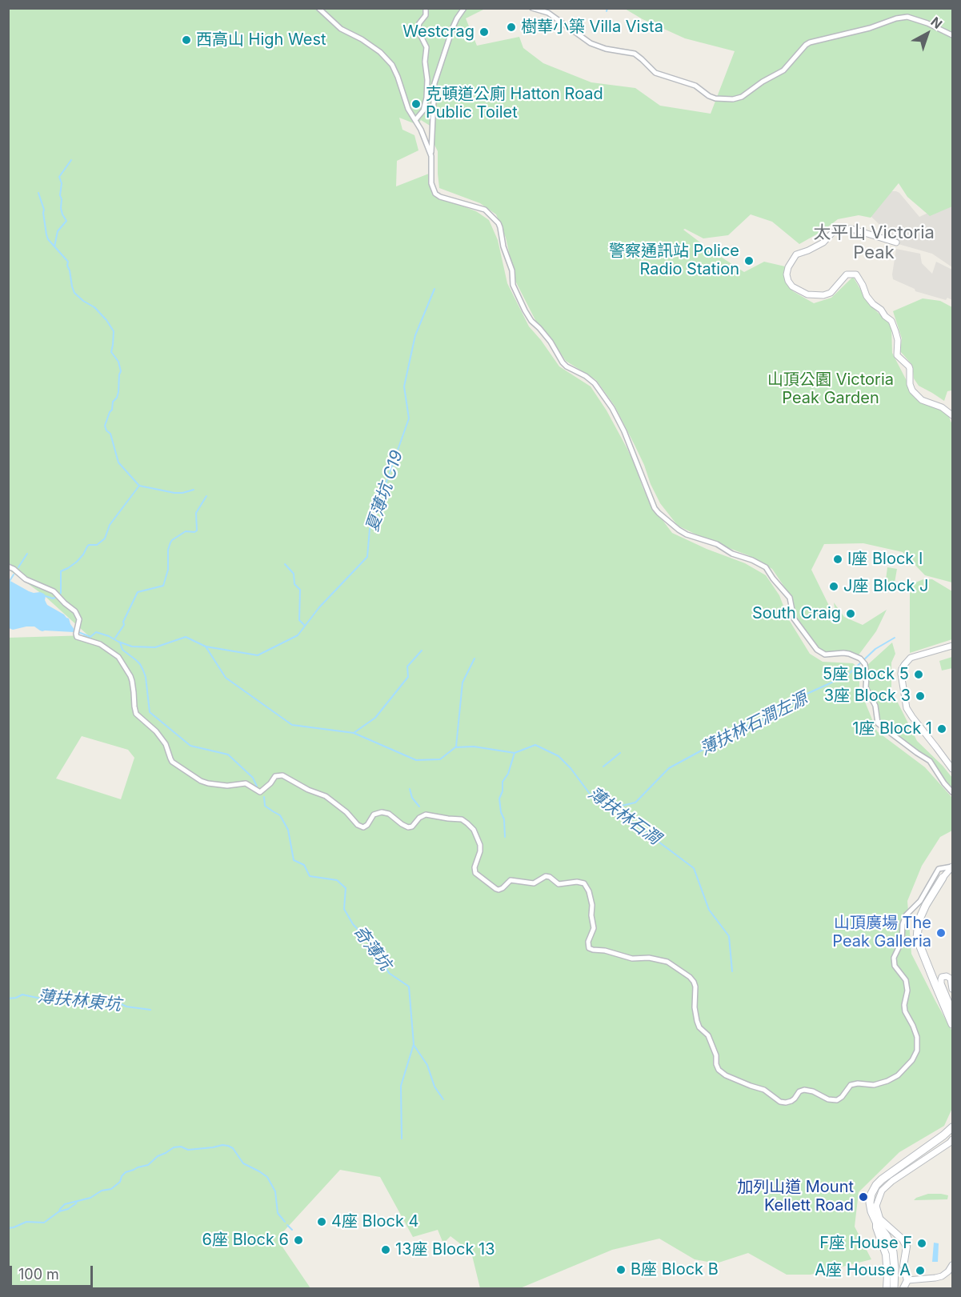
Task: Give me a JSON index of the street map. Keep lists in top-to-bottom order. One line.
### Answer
{"districts":["太平山 Victoria Peak"],"water":["夏薄坑 C19","薄扶林石澗左源","薄扶林石澗","奇薄坑","薄扶林東坑"],"parks":["山頂公園 Victoria Peak Garden"],"places":["樹華小築 Villa Vista","Westcrag","西高山 High West","克頓道公廁 Hatton Road Public Toilet","警察通訊站 Police Radio Station","I座 Block I","J座 Block J","South Craig","5座 Block 5","3座 Block 3","1座 Block 1","山頂廣場 The Peak Galleria","加列山道 Mount Kellett Road","4座 Block 4","6座 Block 6","F座 House F","13座 Block 13","B座 Block B","A座 House A"],"scale_bar":"100 m","north":"top right"}
